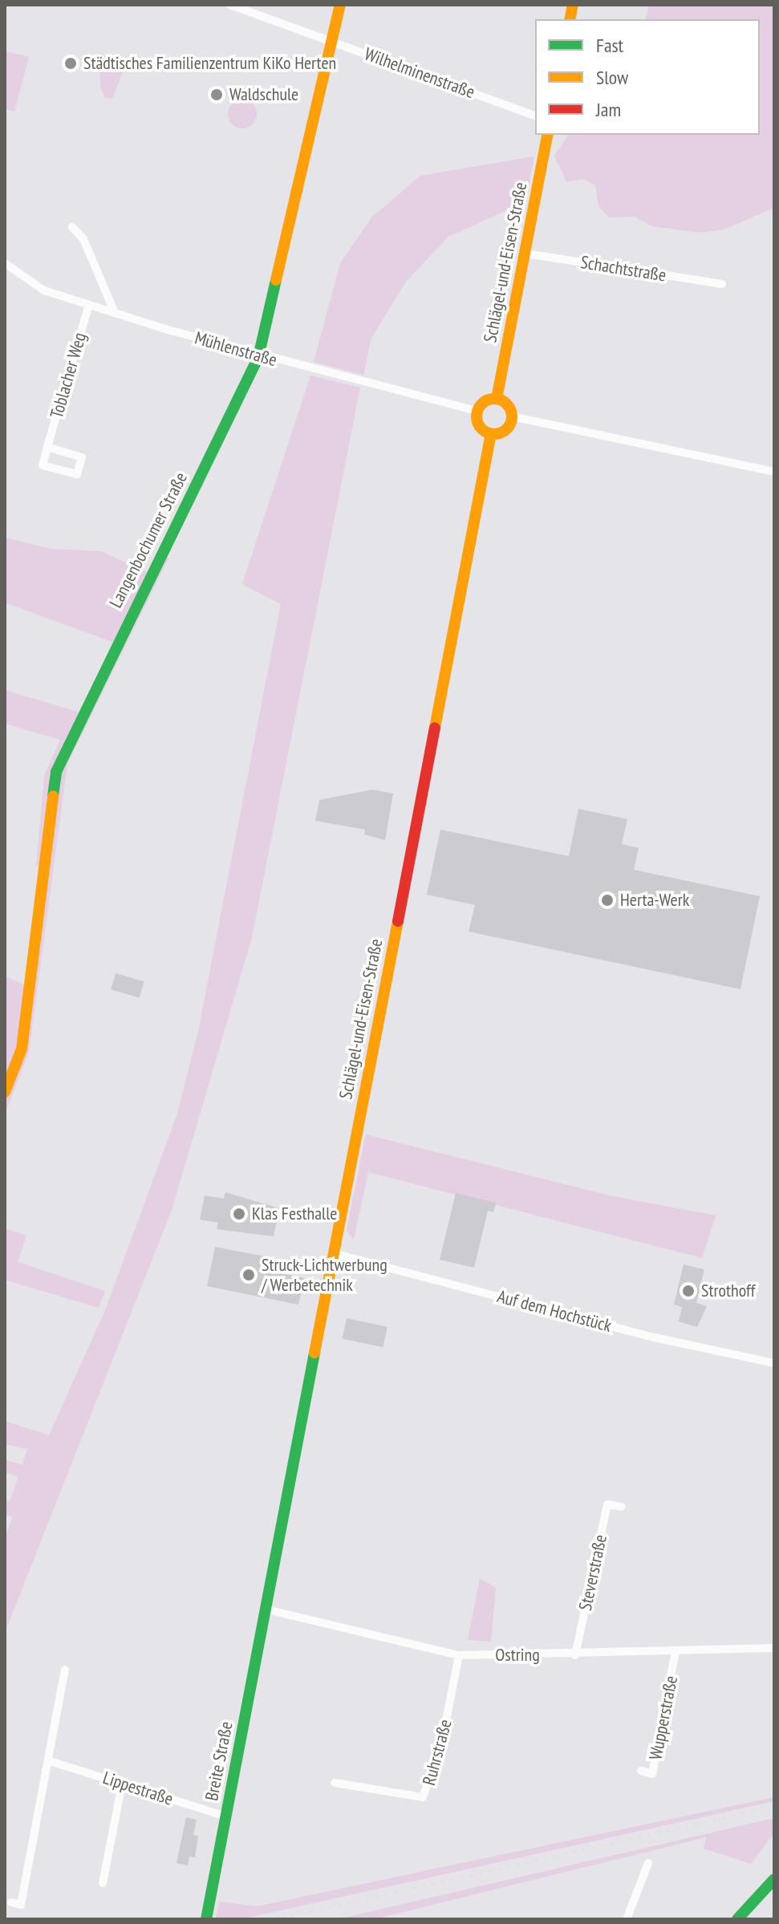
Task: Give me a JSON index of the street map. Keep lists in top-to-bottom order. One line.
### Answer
{"streets":{"street":["Wilhelminenstraße","Schlägel-und-Eisen-Straße","Schachtstraße","Mühlenstraße","Toblacher Weg","Langenbochumer Straße","Auf dem Hochstück","Steverstraße","Ostring","Wupperstraße","Ruhrstraße","Breite Straße","Lippestraße"]},"crossings":[["Wilhelminenstraße","Langenbochumer Straße"],["Schlägel-und-Eisen-Straße","Schachtstraße"],["Schlägel-und-Eisen-Straße","Mühlenstraße"],["Schlägel-und-Eisen-Straße","Auf dem Hochstück"],["Schlägel-und-Eisen-Straße","Ostring"],["Schlägel-und-Eisen-Straße","Breite Straße"],["Mühlenstraße","Toblacher Weg"],["Mühlenstraße","Langenbochumer Straße"],["Steverstraße","Ostring"],["Ostring","Wupperstraße"],["Ostring","Ruhrstraße"],["Ostring","Breite Straße"],["Breite Straße","Lippestraße"]],"places":["Städtisches Familienzentrum KiKo Herten","Waldschule","Herta-Werk","Klas Festhalle","Struck-Lichtwerbung / Werbetechnik","Strothoff"],"legend":["Fast","Slow","Jam"]}
